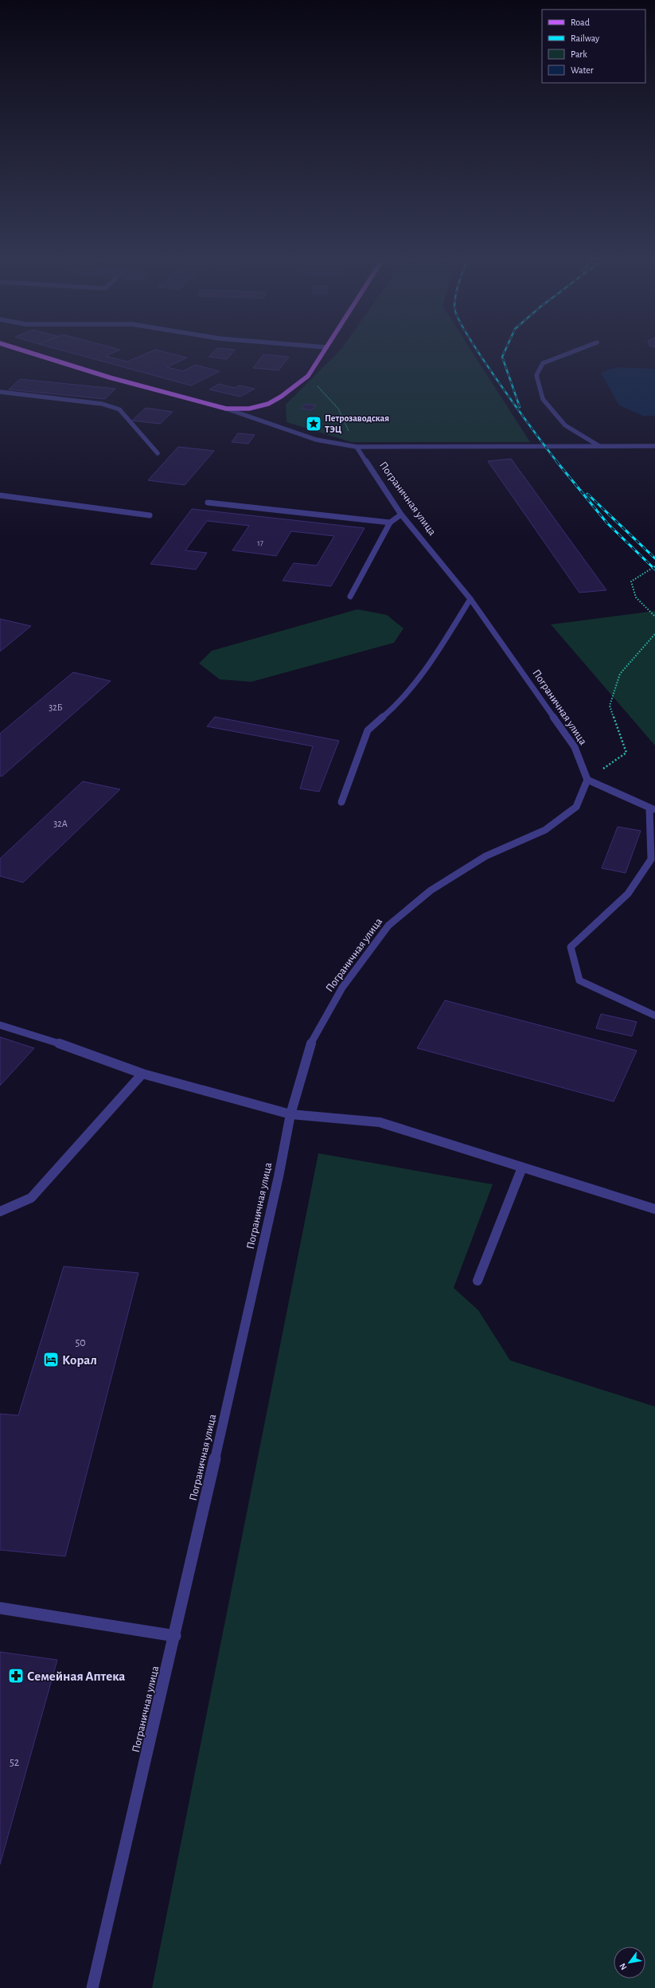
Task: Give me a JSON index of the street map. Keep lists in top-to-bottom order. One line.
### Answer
{"streets":{"street":["Пограничная улица"]},"places":{"place":["Петрозаводская ТЭЦ"],"hotel":["Корал"],"pharmacy":["Семейная Аптека"]},"house_numbers":["17","32Б","32А","50","52"],"legend":["Road","Railway","Park","Water"],"north":"bottom left"}
